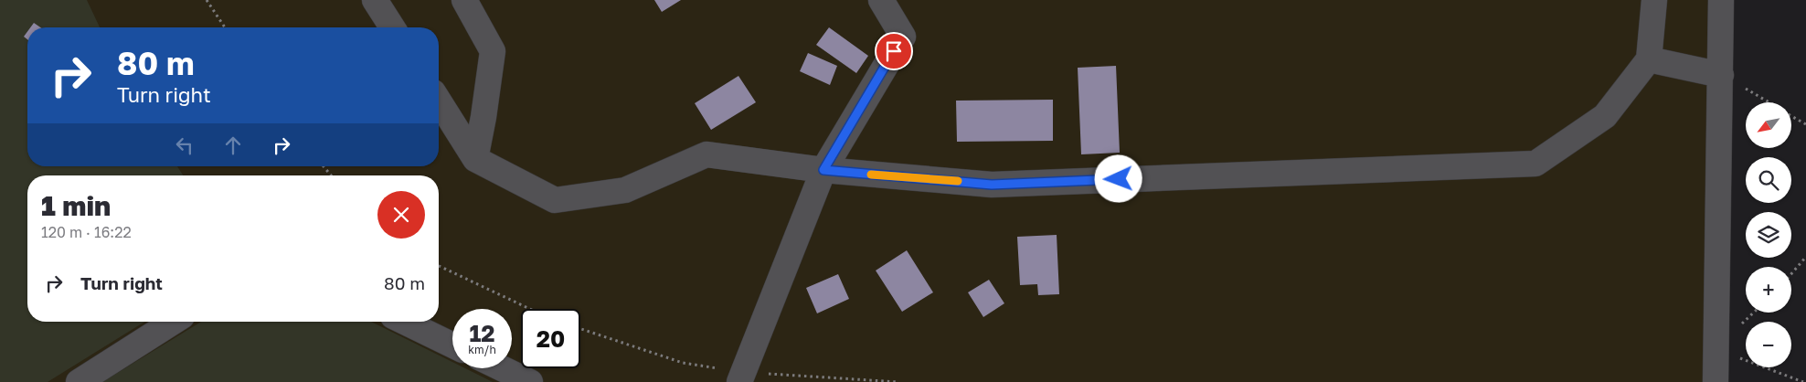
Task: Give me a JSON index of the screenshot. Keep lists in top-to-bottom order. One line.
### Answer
{"north":"bottom left","page":{"turn":["80 m","Turn right"],"map_buttons":["+","−"],"heading":["1 min","120 m · 16:22"],"list":[{"name":"Turn right","value":"80 m"}],"speed":"12 km/h","limit":"20"}}
